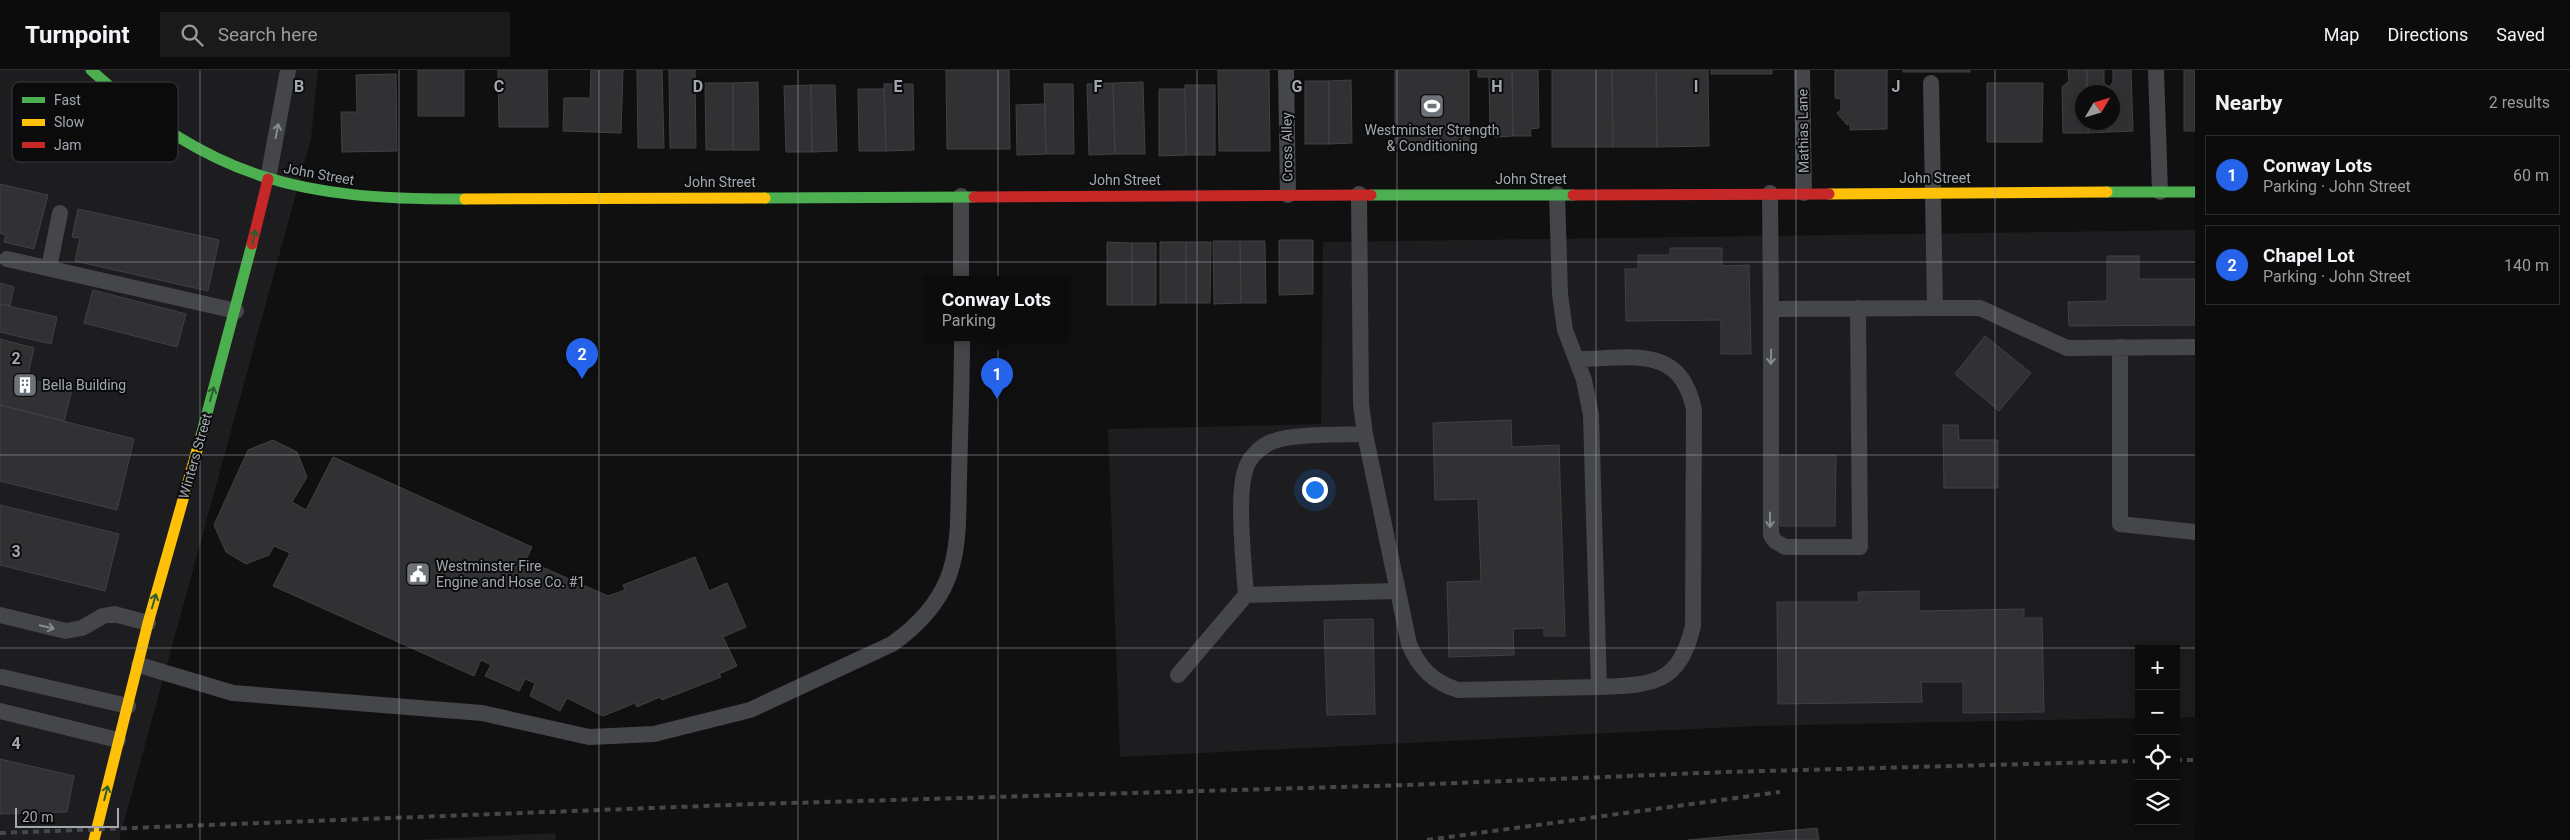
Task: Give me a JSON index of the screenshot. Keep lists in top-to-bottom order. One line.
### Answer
{"streets":{"street":["John Street","Winters Street"],"lane":["Mathias Lane","Cross Alley"]},"crossings":[["Mathias Lane","John Street"],["Cross Alley","John Street"],["John Street","Winters Street"]],"one_way":["Winters Street"],"places":{"sports":["Westminster Strength & Conditioning"],"building":["Bella Building"],"public building":["Westminster Fire Engine and Hose Co. #1"]},"legend":["Fast","Slow","Jam"],"scale_bar":"20 m","north":"top right","page":{"header":"Turnpoint","search":"Search here","nav":["Map","Directions","Saved"],"heading":["Nearby","2 results"],"list":[{"mark":"1","name":"Conway Lots","note":"Parking · John Street","value":"60 m"},{"mark":"2","name":"Chapel Lot","note":"Parking · John Street","value":"140 m"}],"popup":["Conway Lots","Parking"],"pins":["2","1"],"map_buttons":["+","−"],"scale":"20 m"},"grid":{"columns":["B","C","D","E","F","G","H","I","J"],"rows":["2","3","4"]}}
